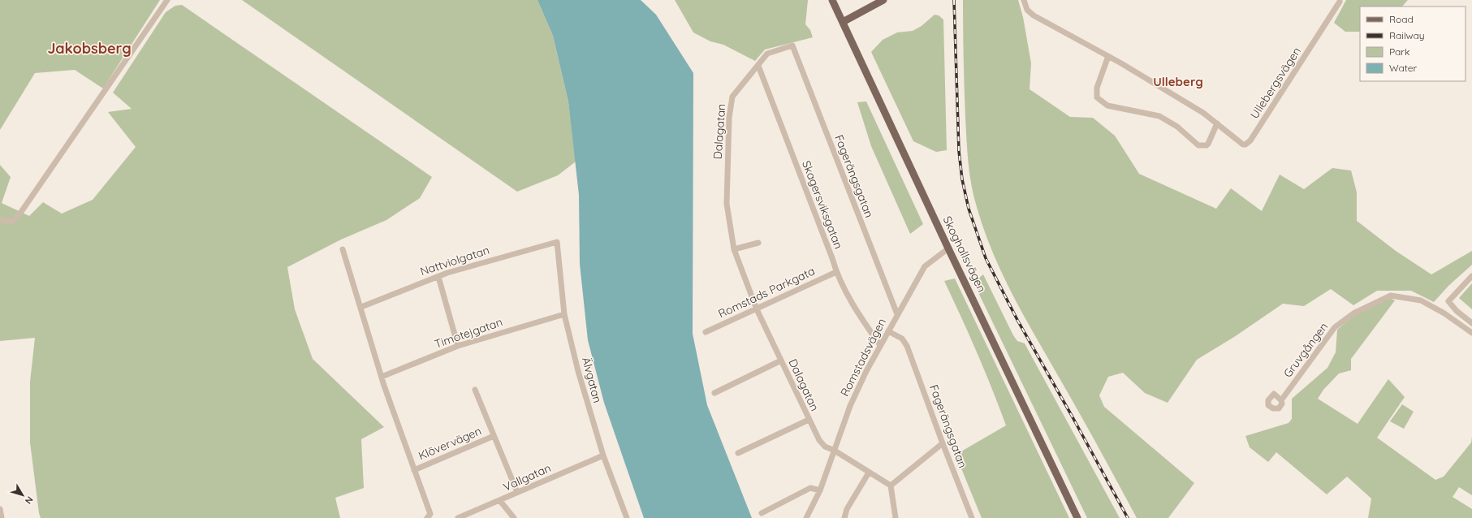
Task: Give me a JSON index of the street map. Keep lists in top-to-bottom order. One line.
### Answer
{"streets":{"main road":["Skoghallsvägen"],"street":["Ullebergsvägen","Dalagatan","Fagerängsgatan","Skagersviksgatan","Nattviolgatan","Romstads Parkgata","Timotejgatan","Gruvgången","Romstadsvägen","Älvgatan","Klövervägen","Vallgatan"]},"crossings":[["Dalagatan","Fagerängsgatan"],["Dalagatan","Skagersviksgatan"],["Dalagatan","Romstads Parkgata"],["Dalagatan","Romstadsvägen"],["Fagerängsgatan","Romstadsvägen"],["Skagersviksgatan","Romstads Parkgata"],["Skagersviksgatan","Romstadsvägen"],["Skoghallsvägen","Romstadsvägen"],["Nattviolgatan","Älvgatan"],["Timotejgatan","Älvgatan"],["Älvgatan","Vallgatan"]],"districts":["Jakobsberg","Ulleberg"],"legend":["Road","Railway","Park","Water"],"north":"bottom right"}
